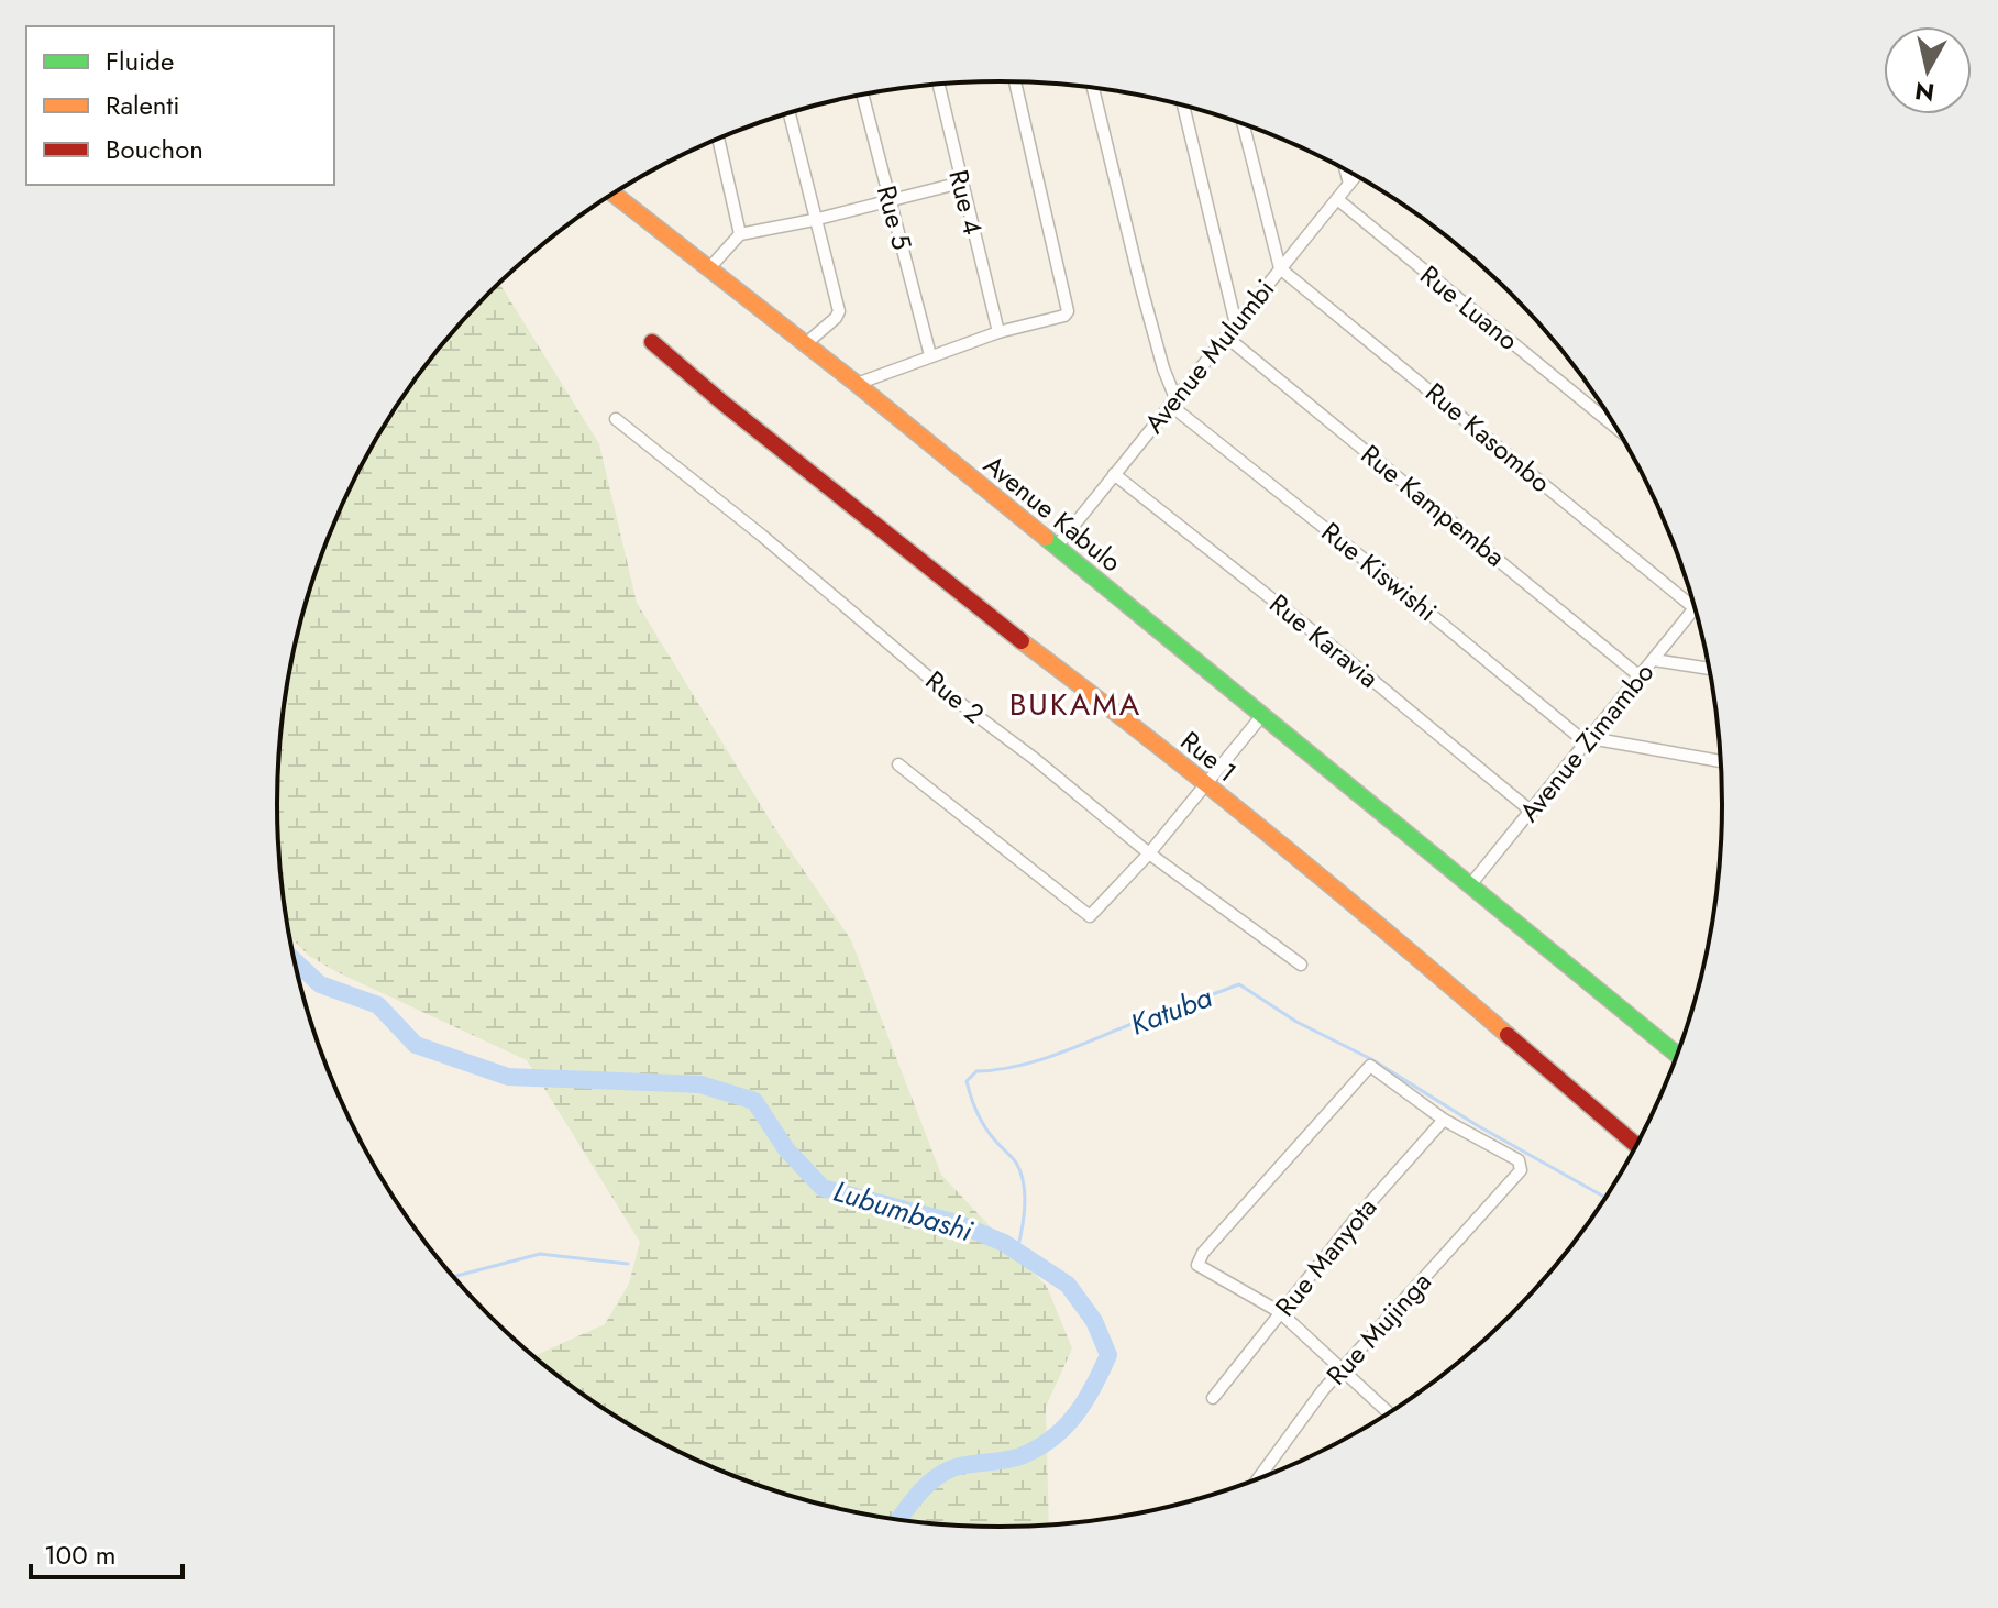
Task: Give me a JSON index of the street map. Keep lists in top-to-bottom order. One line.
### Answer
{"streets":{"street":["Rue 4","Rue 5","Rue Luano","Avenue Mulumbi","Rue Kasombo","Rue Kampemba","Avenue Kabulo","Rue Kiswishi","Rue Karavia","Rue 2","Avenue Zimambo","Rue 1","Rue Manyota","Rue Mujinga"]},"crossings":[["Rue Luano","Avenue Mulumbi"],["Avenue Mulumbi","Rue Kasombo"],["Avenue Mulumbi","Rue Kampemba"],["Avenue Mulumbi","Avenue Kabulo"],["Avenue Mulumbi","Rue Kiswishi"],["Avenue Mulumbi","Rue Karavia"],["Rue Kasombo","Avenue Zimambo"],["Rue Kampemba","Avenue Zimambo"],["Avenue Kabulo","Avenue Zimambo"],["Rue Kiswishi","Avenue Zimambo"],["Rue Karavia","Avenue Zimambo"],["Rue Manyota","Rue Mujinga"]],"districts":["BUKAMA"],"water":["Katuba","Lubumbashi"],"legend":["Fluide","Ralenti","Bouchon"],"scale_bar":"100 m","north":"bottom"}
